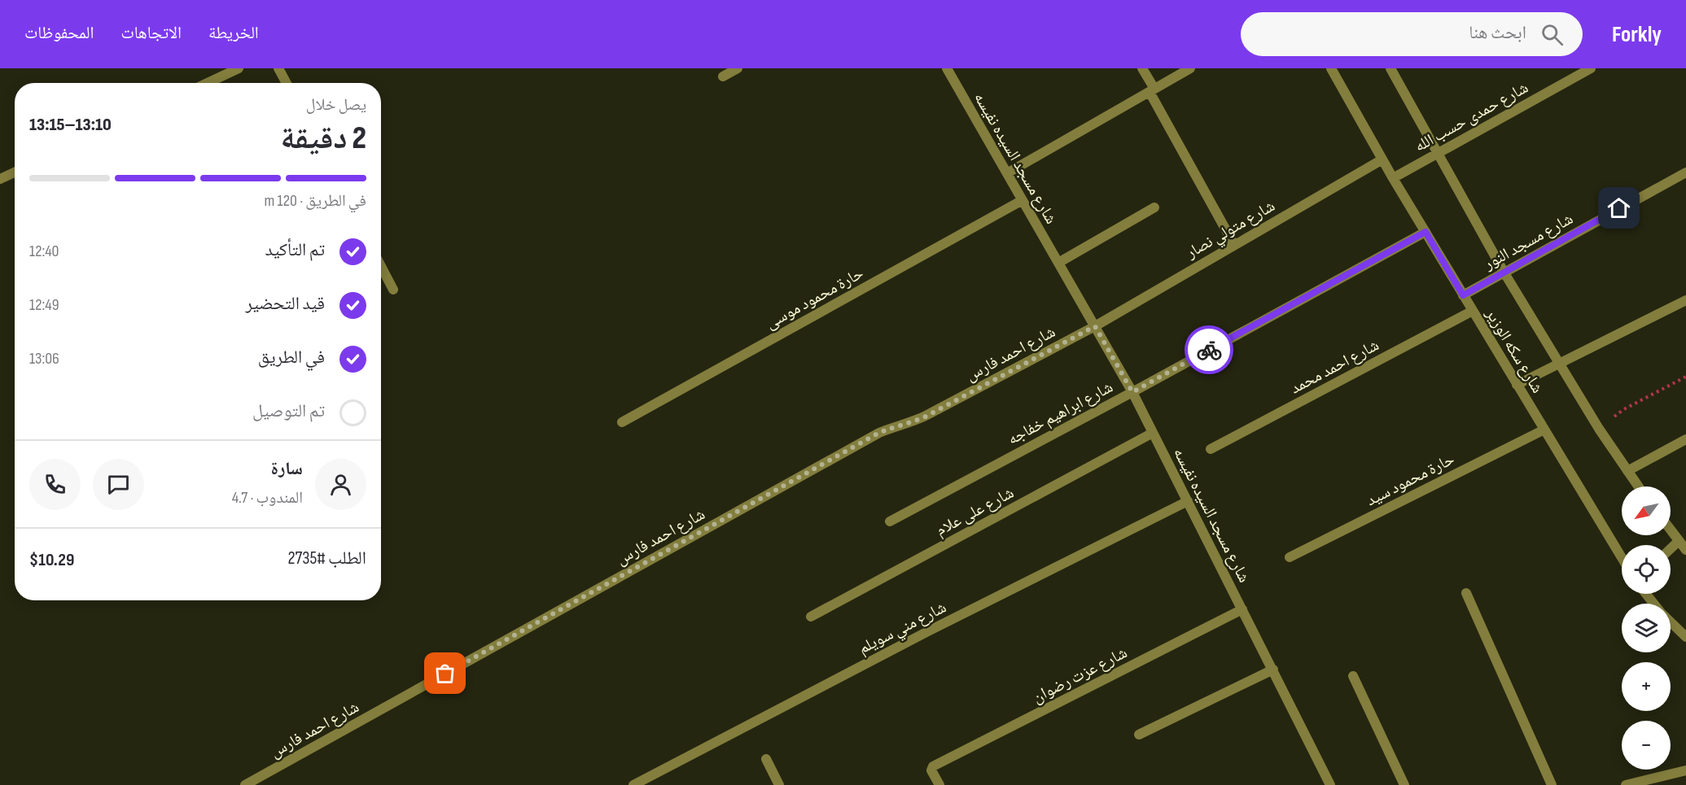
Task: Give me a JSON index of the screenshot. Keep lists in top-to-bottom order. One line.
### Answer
{"streets":{"street":["شارع حمدى حسب الله","شارع مسجد السيده نفيسه","شارع متولي نصار","شارع مسجد النور","حارة محمود موسى","شارع سكه الوزير","شارع احمد فارس","شارع احمد محمد","شارع ابراهيم خفاجه","حارة محمود سيد","شارع على علام","شارع مني سويلم","شارع عزت رضوان"]},"crossings":[["شارع حمدى حسب الله","شارع سكه الوزير"],["شارع مسجد السيده نفيسه","شارع متولي نصار"],["شارع مسجد السيده نفيسه","حارة محمود موسى"],["شارع مسجد السيده نفيسه","شارع احمد فارس"],["شارع مسجد السيده نفيسه","شارع ابراهيم خفاجه"],["شارع مسجد السيده نفيسه","شارع على علام"],["شارع مسجد السيده نفيسه","شارع مني سويلم"],["شارع مسجد السيده نفيسه","شارع عزت رضوان"],["شارع متولي نصار","شارع سكه الوزير"],["شارع متولي نصار","شارع احمد فارس"],["شارع مسجد النور","شارع سكه الوزير"],["شارع سكه الوزير","شارع احمد محمد"],["شارع سكه الوزير","شارع ابراهيم خفاجه"],["شارع سكه الوزير","حارة محمود سيد"]],"north":"bottom left","page":{"header":"Forkly","search":"ابحث هنا","nav":["الخريطة","الاتجاهات","المحفوظات"],"heading":["2 دقيقة","يصل خلال","13:10–13:15"],"panel":["سارة","المندوب · 4.7","الطلب #2735","$10.29"],"bar":"في الطريق · 120 m","list":[["تم التأكيد","12:40"],["قيد التحضير","12:49"],["في الطريق","13:06"],"تم التوصيل"],"map_buttons":["+","−"]}}
